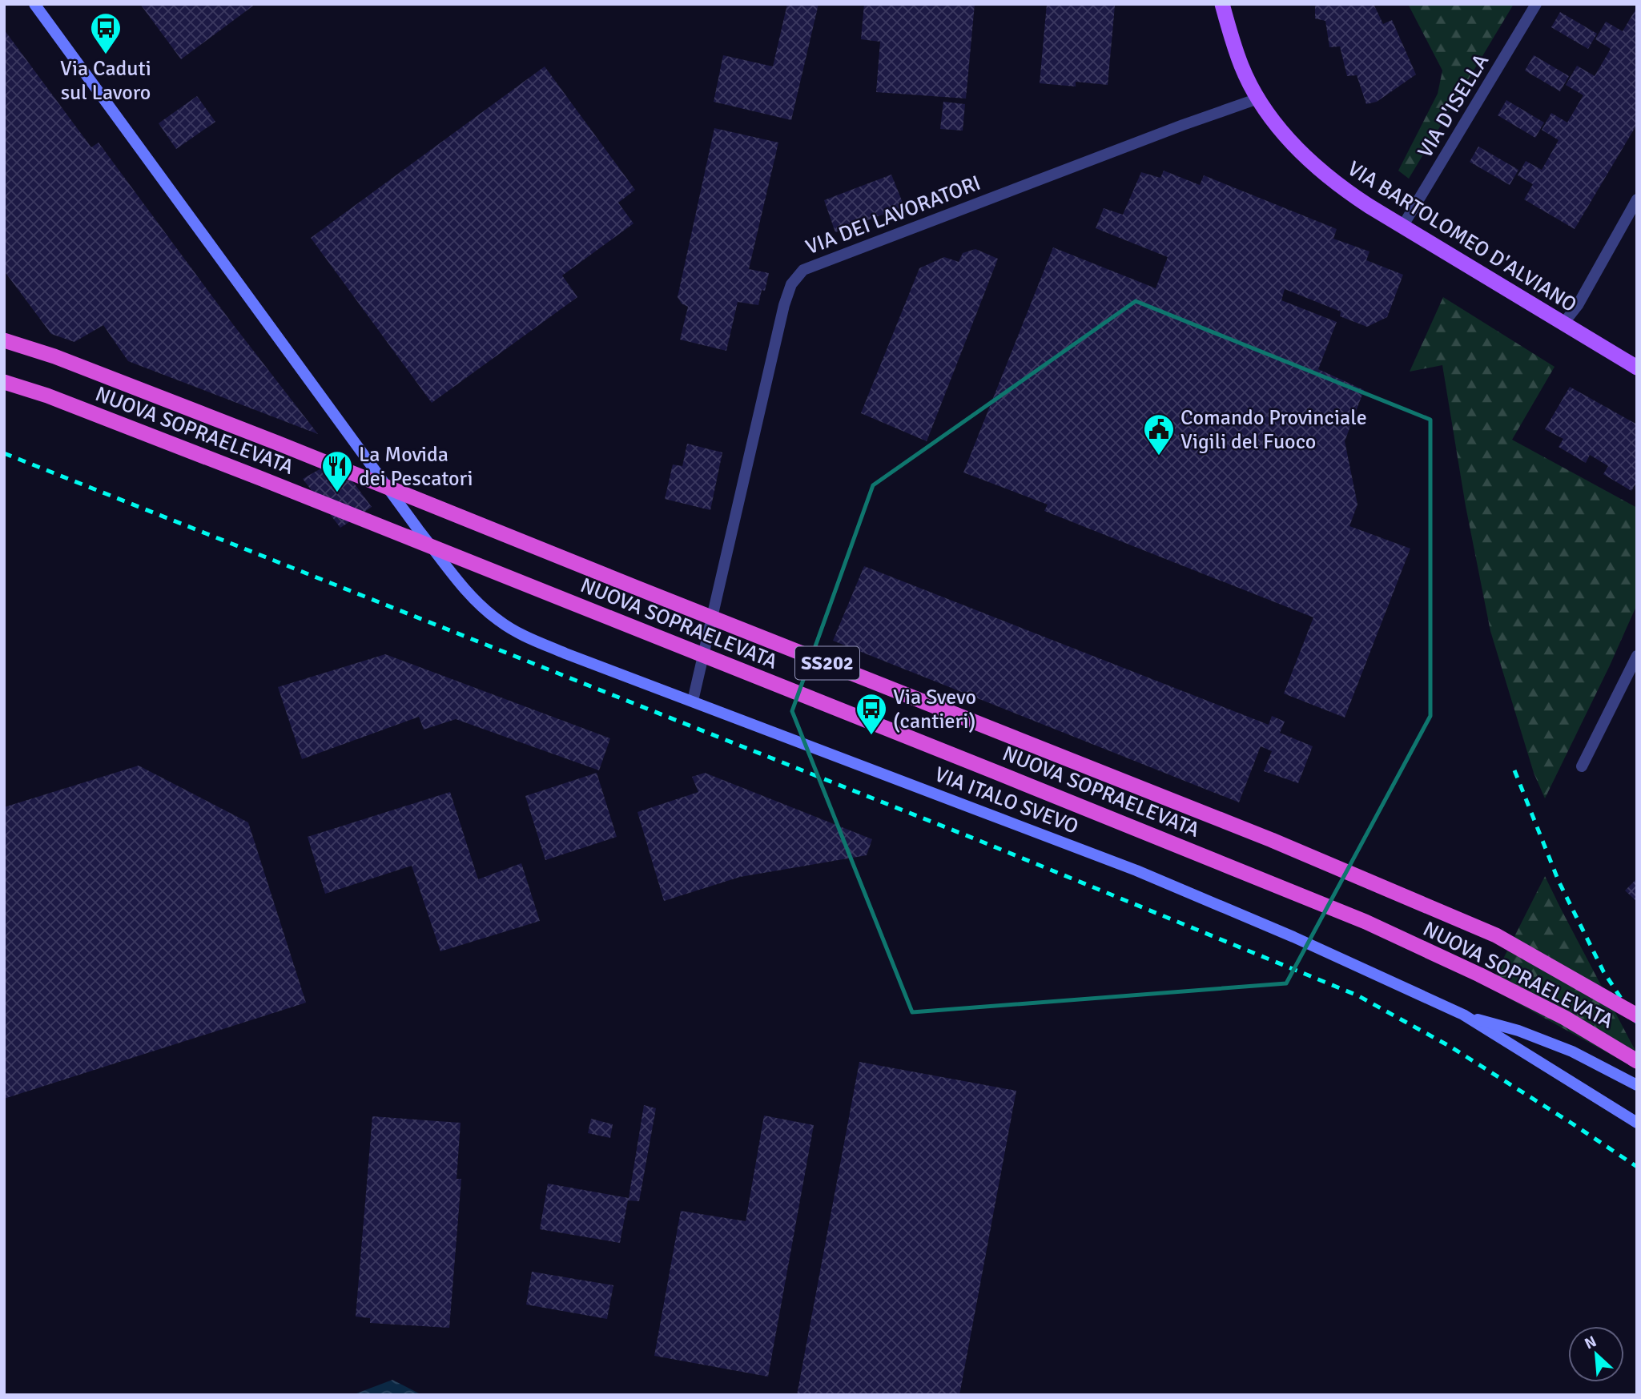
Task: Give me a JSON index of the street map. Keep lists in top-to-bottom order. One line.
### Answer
{"streets":{"highway":["NUOVA SOPRAELEVATA","SS202"],"main road":["VIA BARTOLOMEO D'ALVIANO","VIA ITALO SVEVO"],"street":["VIA D'ISELLA","VIA DEI LAVORATORI"]},"crossings":[["VIA D'ISELLA","VIA BARTOLOMEO D'ALVIANO"],["VIA DEI LAVORATORI","VIA BARTOLOMEO D'ALVIANO"],["VIA DEI LAVORATORI","VIA ITALO SVEVO"]],"places":{"bus stop":["Via Caduti sul Lavoro","Via Svevo (cantieri)"],"public building":["Comando Provinciale Vigili del Fuoco"],"restaurant":["La Movida dei Pescatori"]},"north":"top left"}
